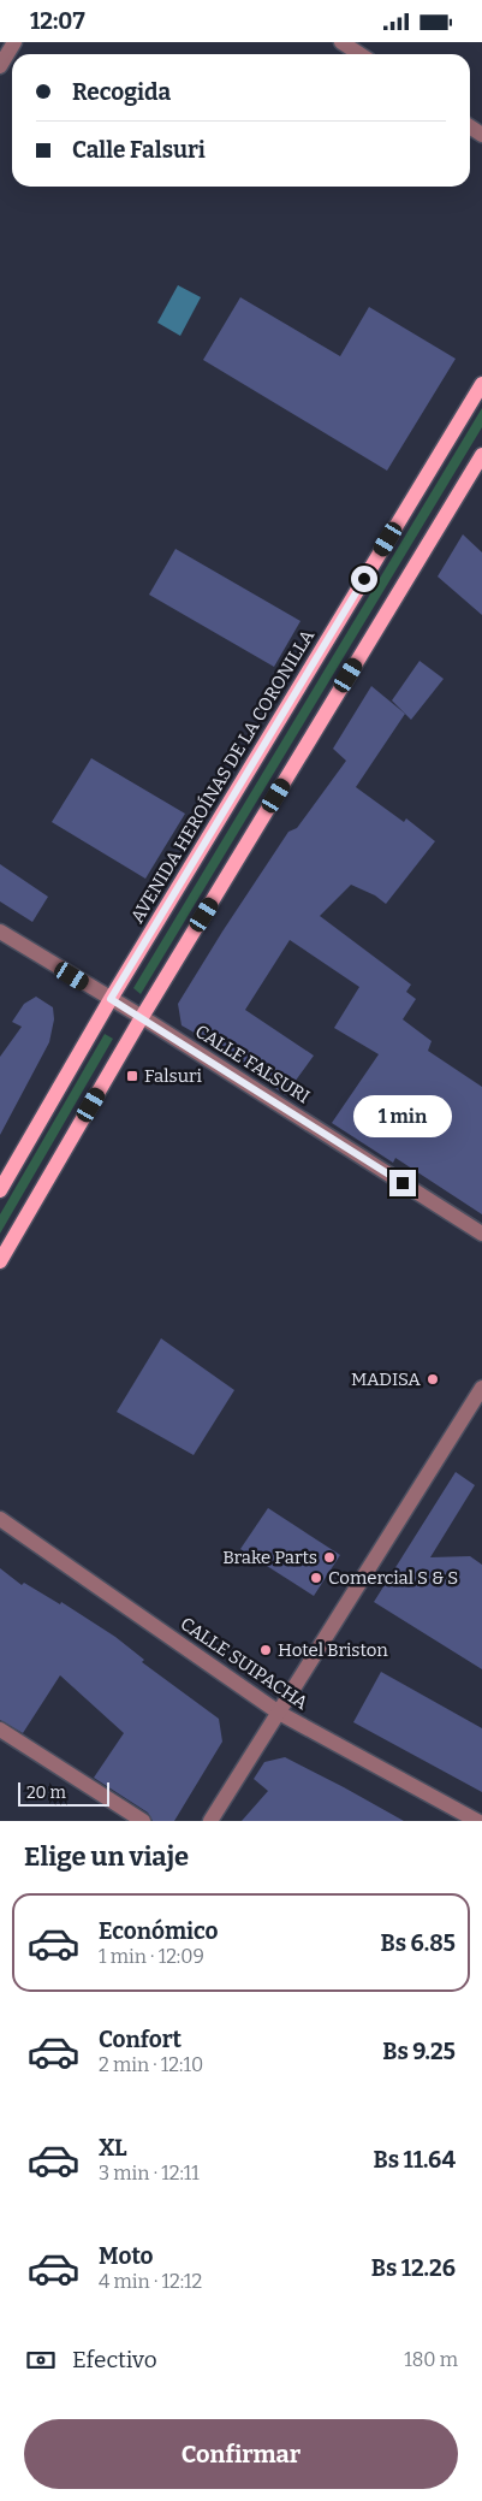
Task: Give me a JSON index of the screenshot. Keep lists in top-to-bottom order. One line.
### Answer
{"streets":{"main road":["AVENIDA HEROÍNAS DE LA CORONILLA"],"street":["CALLE FALSURI","CALLE SUIPACHA"]},"crossings":[["AVENIDA HEROÍNAS DE LA CORONILLA","CALLE FALSURI"]],"places":{"transit":["Falsuri"],"other":["MADISA","Brake Parts","Comercial S & S","Hotel Briston"]},"scale_bar":"20 m","page":{"status":"12:07","banner":["Recogida","Calle Falsuri"],"bubble":"1 min","scale":"20 m","heading":"Elige un viaje","list":[{"name":"Económico","note":"1 min · 12:09","value":"Bs 6.85"},{"name":"Confort","note":"2 min · 12:10","value":"Bs 9.25"},{"name":"XL","note":"3 min · 12:11","value":"Bs 11.64"},{"name":"Moto","note":"4 min · 12:12","value":"Bs 12.26"}],"pay":["Efectivo","180 m"],"buttons":"Confirmar"}}
